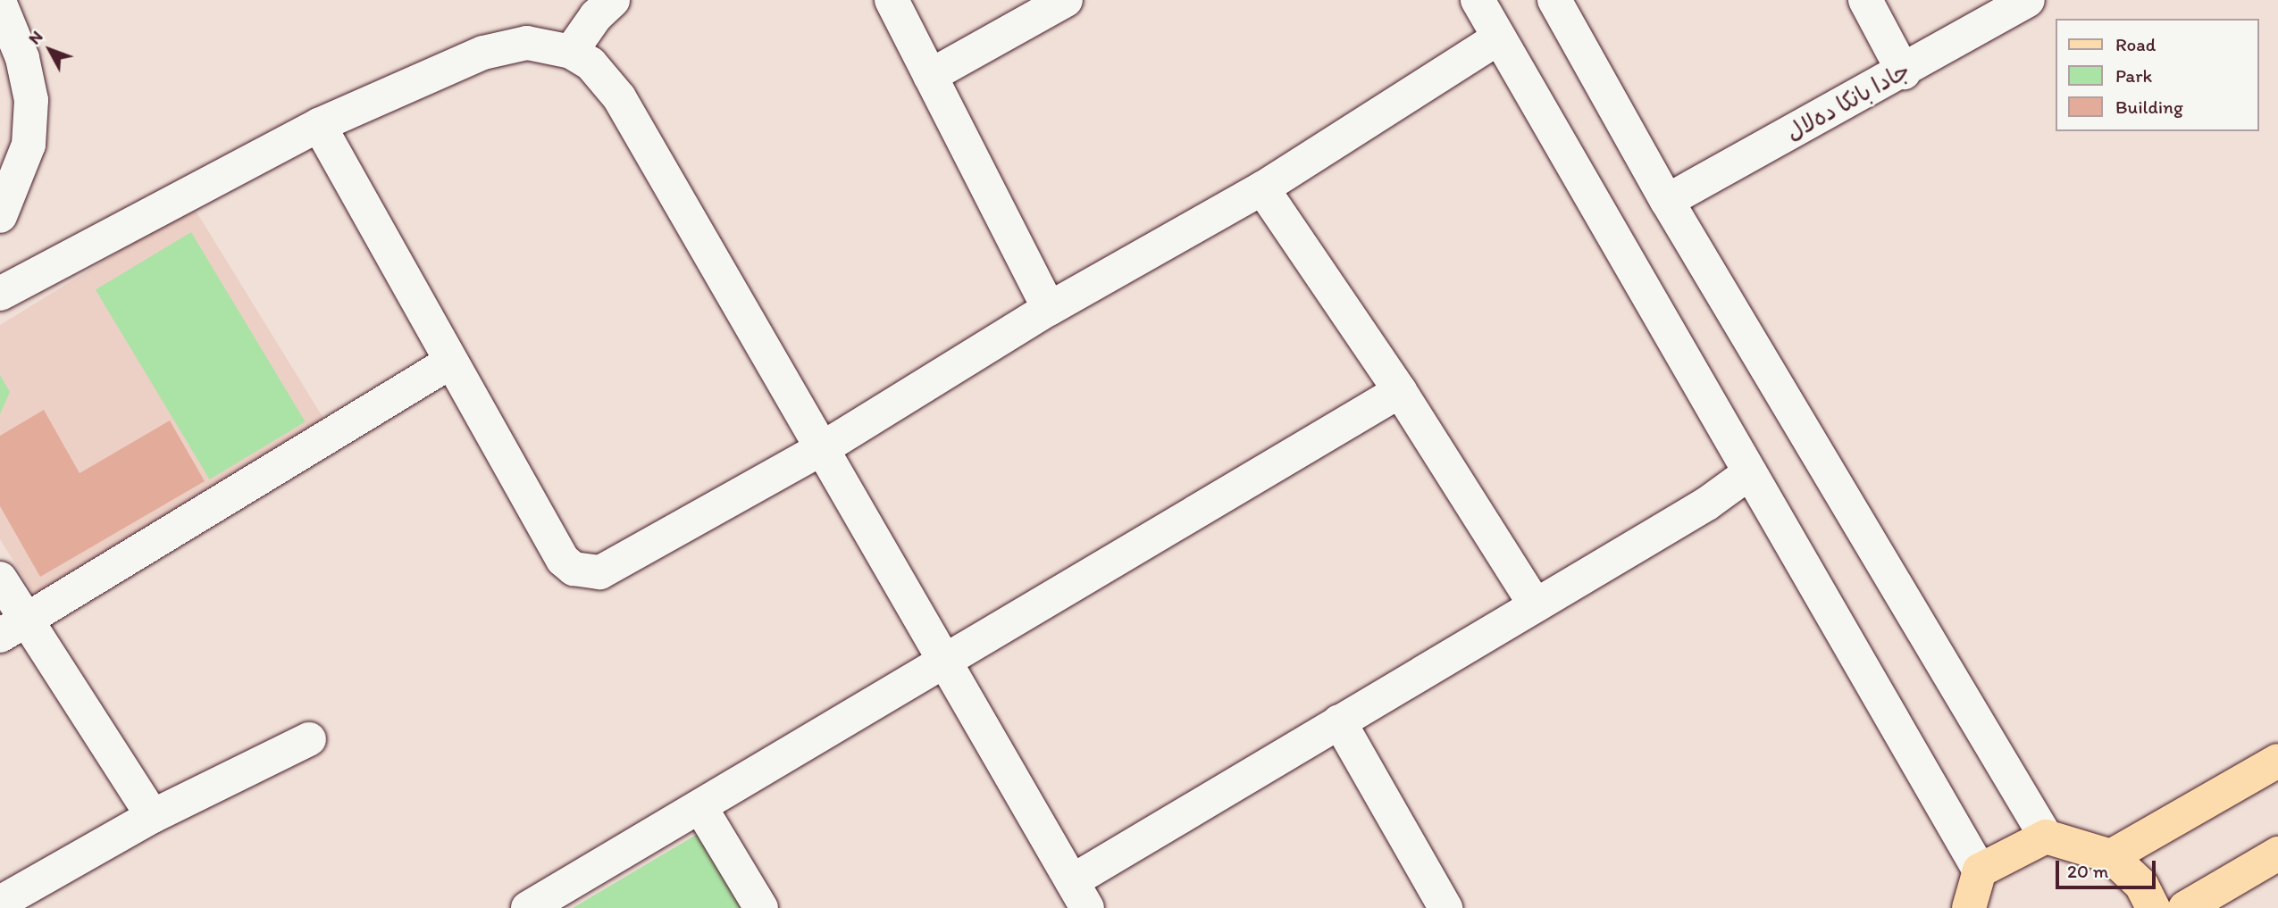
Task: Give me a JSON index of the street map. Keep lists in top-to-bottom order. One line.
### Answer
{"streets":{"street":["جادا بانكا ده‌لال"]},"legend":["Road","Park","Building"],"scale_bar":"20 m","north":"top left"}
